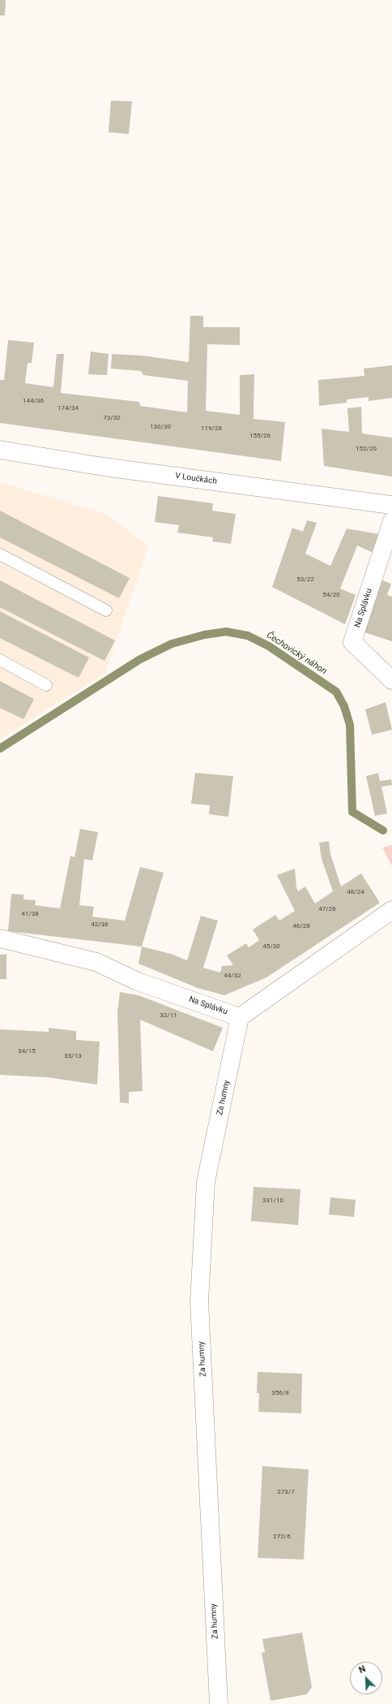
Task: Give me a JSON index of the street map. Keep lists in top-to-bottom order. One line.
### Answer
{"streets":{"street":["V Loučkách","Na Splávku","Za humny"]},"crossings":[["Na Splávku","Za humny"]],"water":["Čechovický náhon"],"house_numbers":["144/36","174/34","73/32","130/30","119/28","155/26","152/20","53/22","54/20","48/24","47/26","41/38","42/36","46/28","45/30","44/32","32/11","34/15","33/13","331/10","356/8","273/7","272/6"],"north":"top left"}
